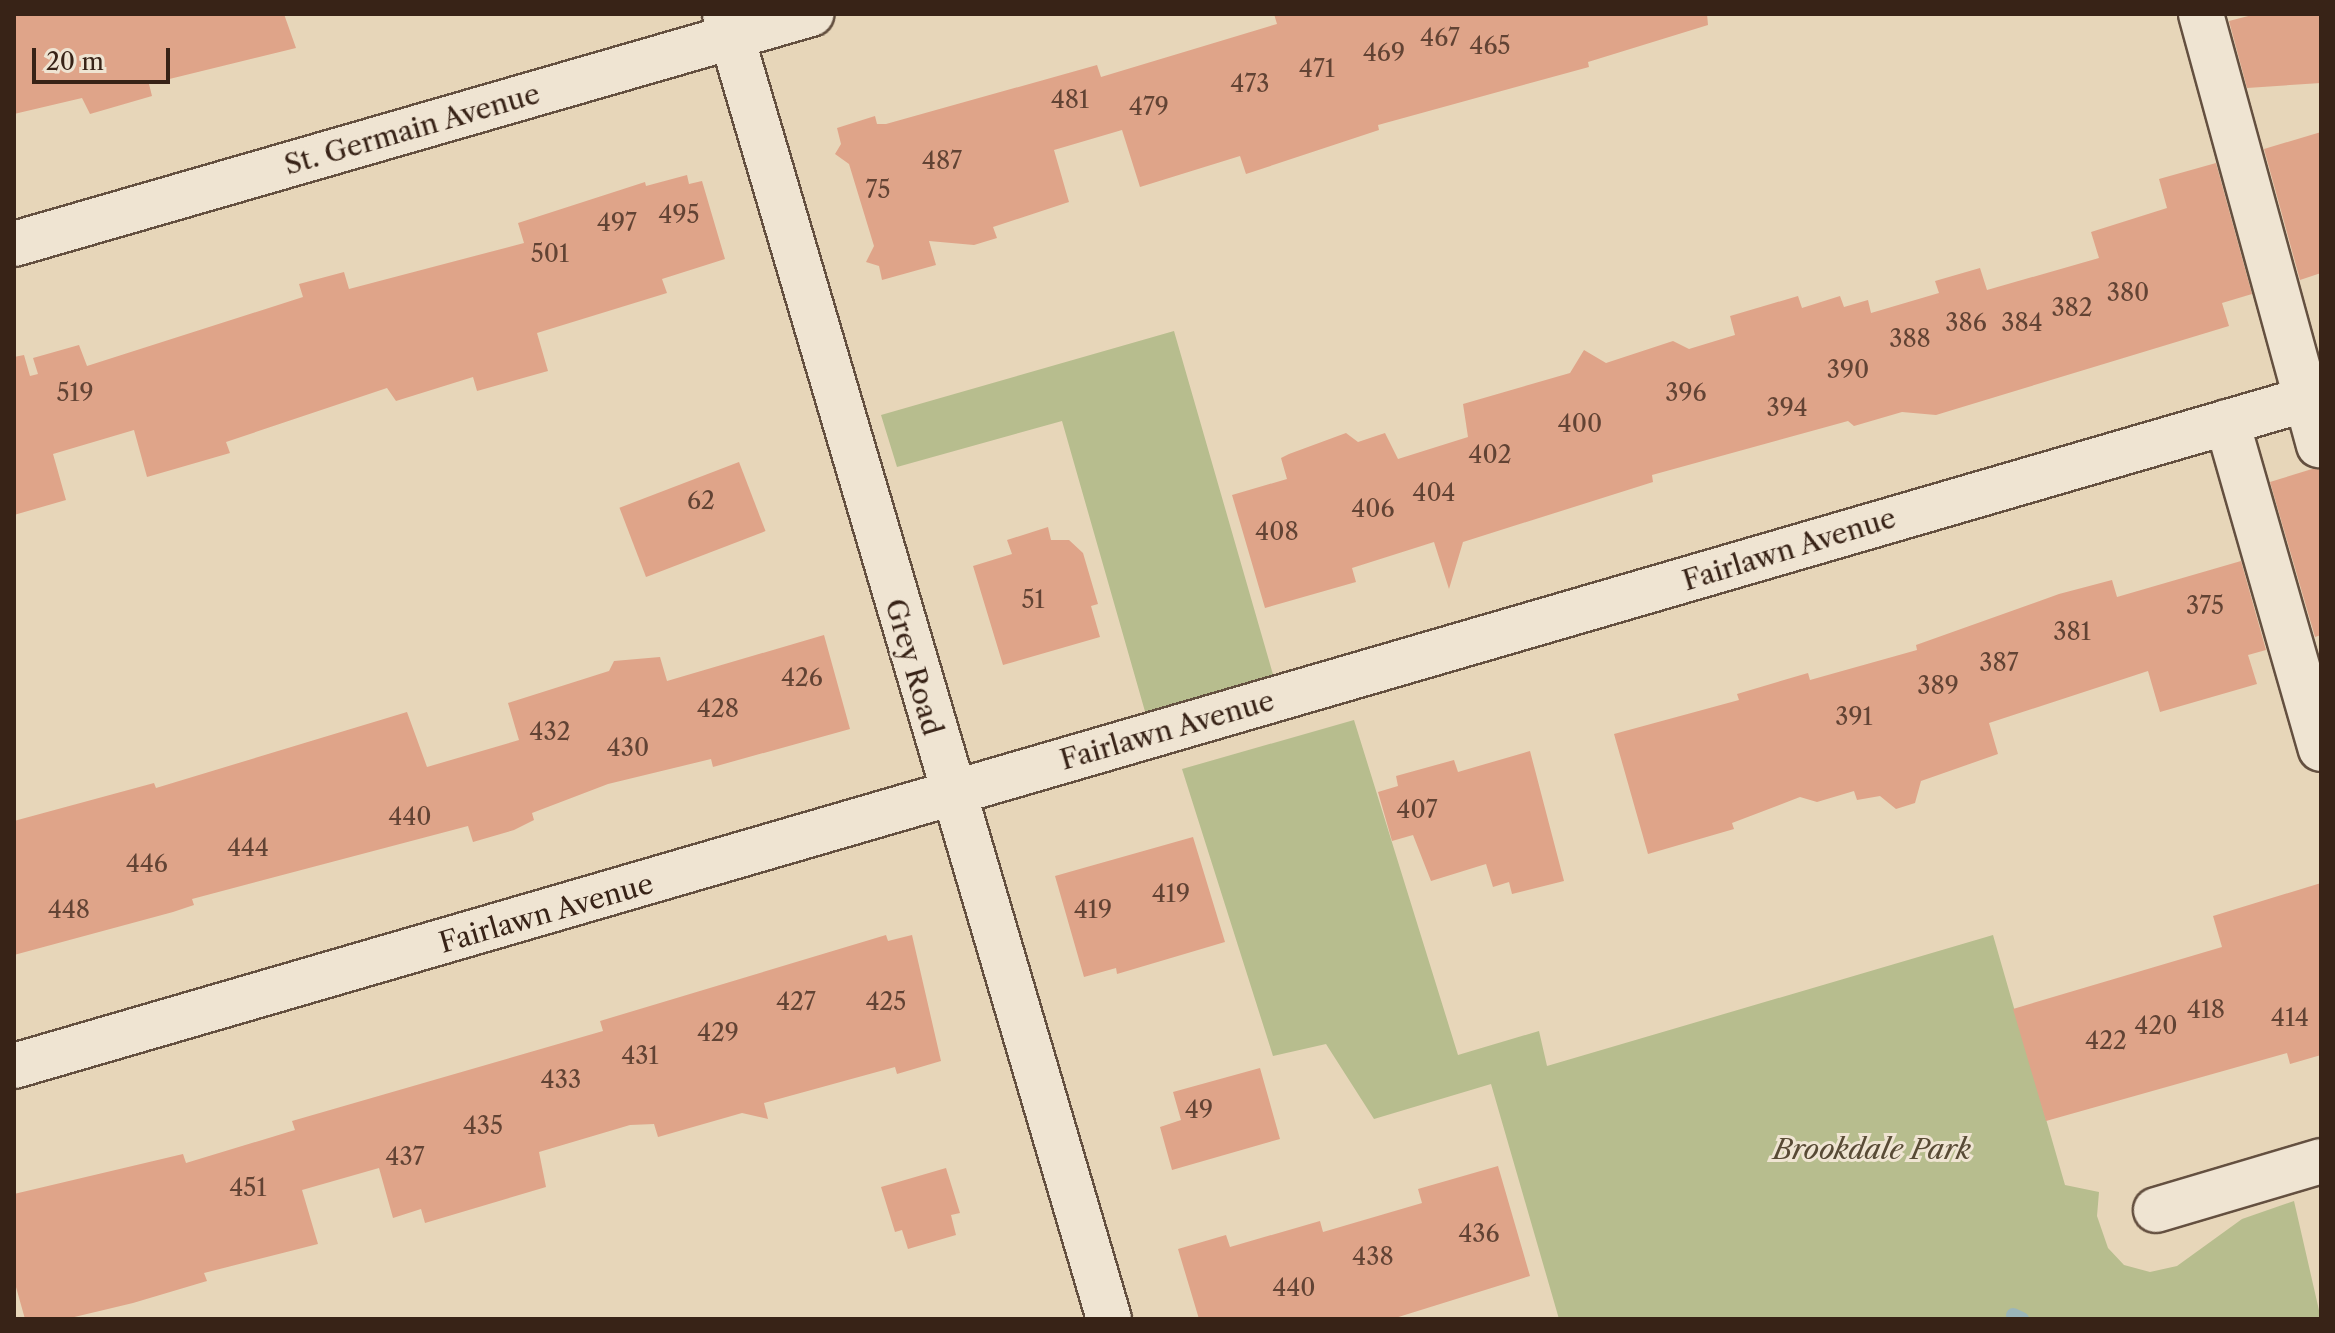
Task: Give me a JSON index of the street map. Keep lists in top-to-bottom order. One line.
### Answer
{"streets":{"street":["St. Germain Avenue","Fairlawn Avenue","Grey Road"]},"crossings":[["St. Germain Avenue","Grey Road"],["Fairlawn Avenue","Grey Road"]],"parks":["Brookdale Park"],"house_numbers":["467","465","469","471","473","481","479","487","75","495","497","501","380","382","386","384","388","390","519","396","394","400","402","404","62","406","408","51","375","381","387","426","389","428","391","432","430","407","440","444","446","419","448","419","427","425","418","414","420","429","422","431","433","49","435","437","451","436","438","440"],"scale_bar":"20 m"}
